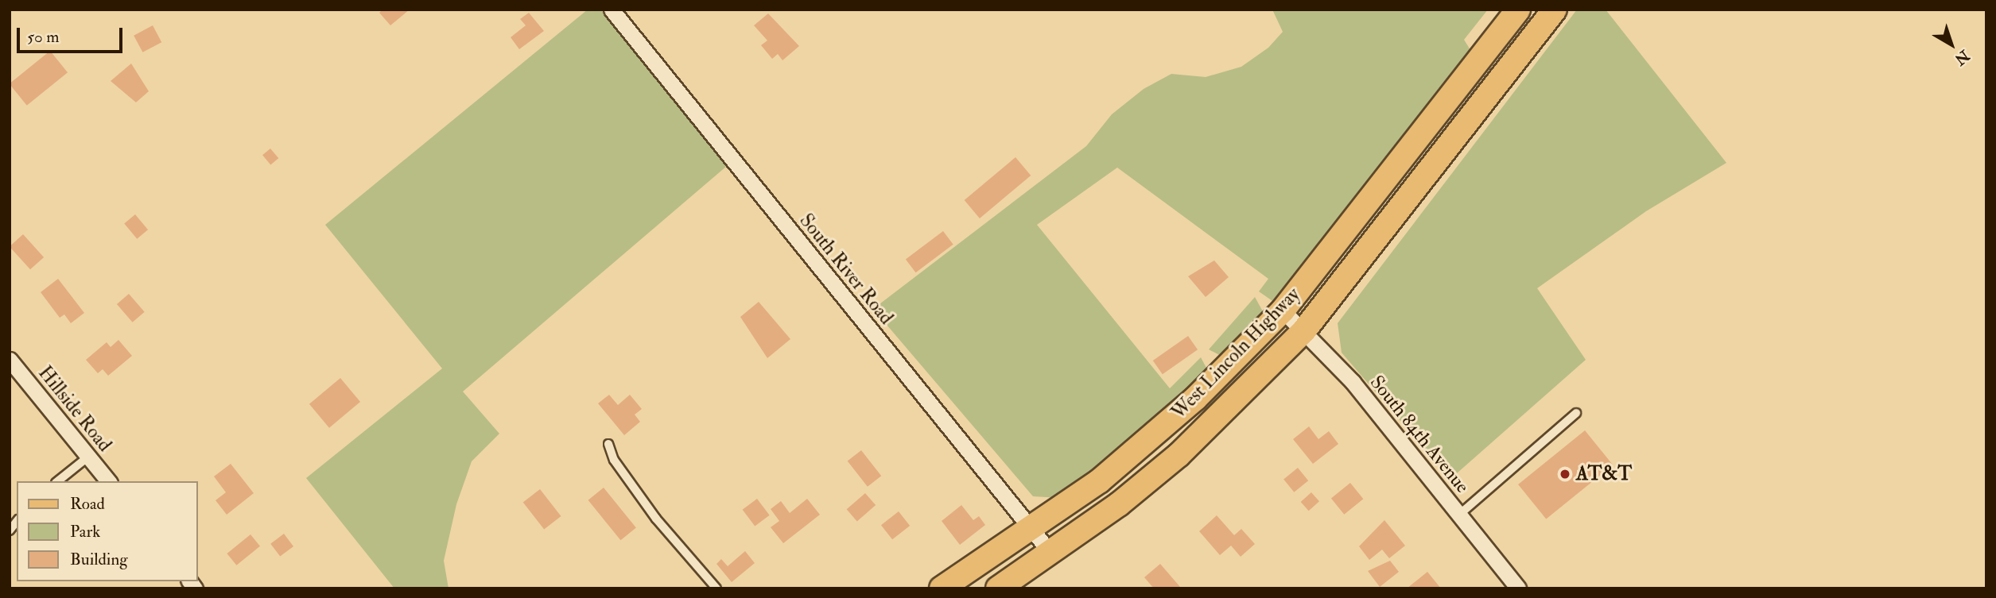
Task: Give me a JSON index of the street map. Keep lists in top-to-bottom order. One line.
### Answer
{"streets":{"main road":["West Lincoln Highway"],"street":["South River Road","Hillside Road","South 84th Avenue"]},"crossings":[["South River Road","West Lincoln Highway"],["West Lincoln Highway","South 84th Avenue"]],"places":["AT&T"],"legend":["Road","Park","Building"],"scale_bar":"50 m","north":"bottom right"}
